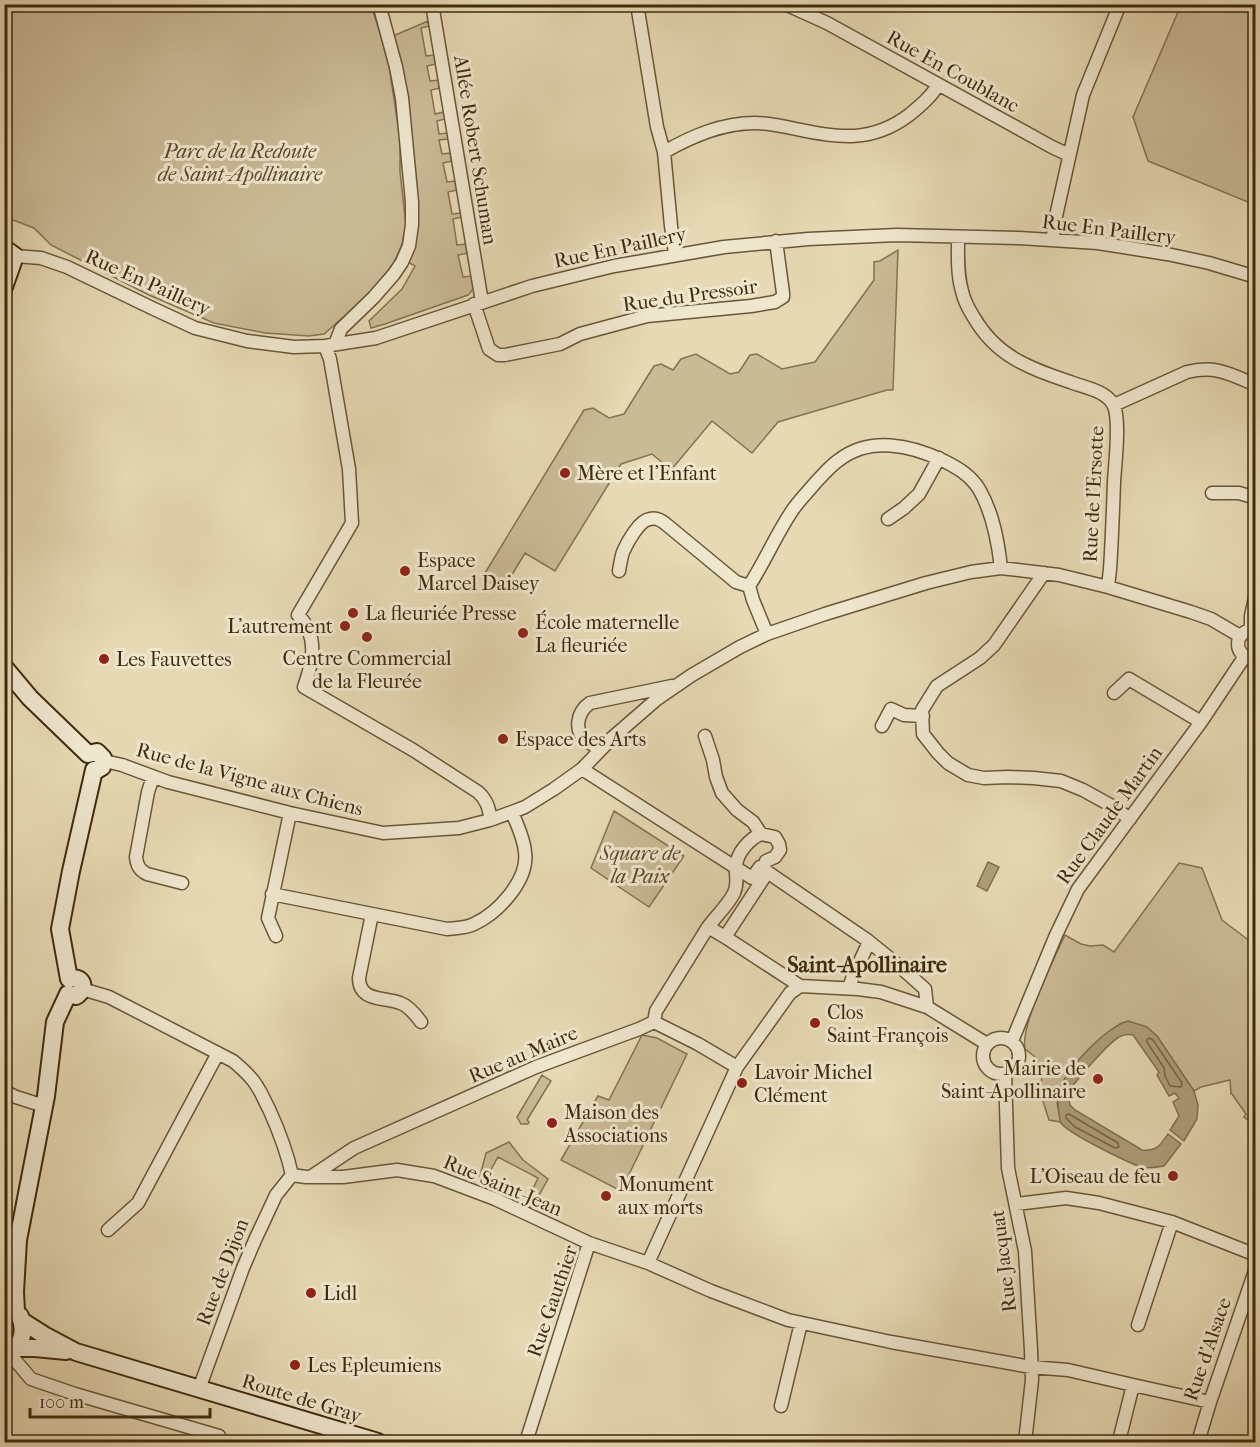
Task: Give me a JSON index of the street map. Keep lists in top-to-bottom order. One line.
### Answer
{"streets":{"street":["Rue En Coublanc","Allée Robert Schuman","Rue En Paillery","Rue du Pressoir","Rue de l'Ersotte","Rue de la Vigne aux Chiens","Rue Claude Martin","Rue au Maire","Rue Saint-Jean","Rue Jacquat","Rue de Dijon","Rue Gauthier","Rue d'Alsace","Route de Gray"]},"crossings":[["Allée Robert Schuman","Rue En Paillery"],["Allée Robert Schuman","Rue du Pressoir"],["Rue En Paillery","Rue du Pressoir"],["Rue En Paillery","Rue de l'Ersotte"],["Rue de l'Ersotte","Rue de la Vigne aux Chiens"],["Rue Claude Martin","Rue Jacquat"],["Rue au Maire","Rue Saint-Jean"],["Rue Saint-Jean","Rue de Dijon"],["Rue Saint-Jean","Rue Gauthier"],["Rue de Dijon","Route de Gray"]],"districts":["Saint-Apollinaire"],"parks":["Parc de la Redoute de Saint-Apollinaire","Square de la Paix"],"places":["Mère et l'Enfant","Espace Marcel Daisey","La fleuriée Presse","L'autrement","École maternelle La fleuriée","Centre Commercial de la Fleurée","Les Fauvettes","Espace des Arts","Clos Saint-François","Mairie de Saint-Apollinaire","Lavoir Michel Clément","Maison des Associations","L'Oiseau de feu","Monument aux morts","Lidl","Les Epleumiens"],"scale_bar":"100 m"}
